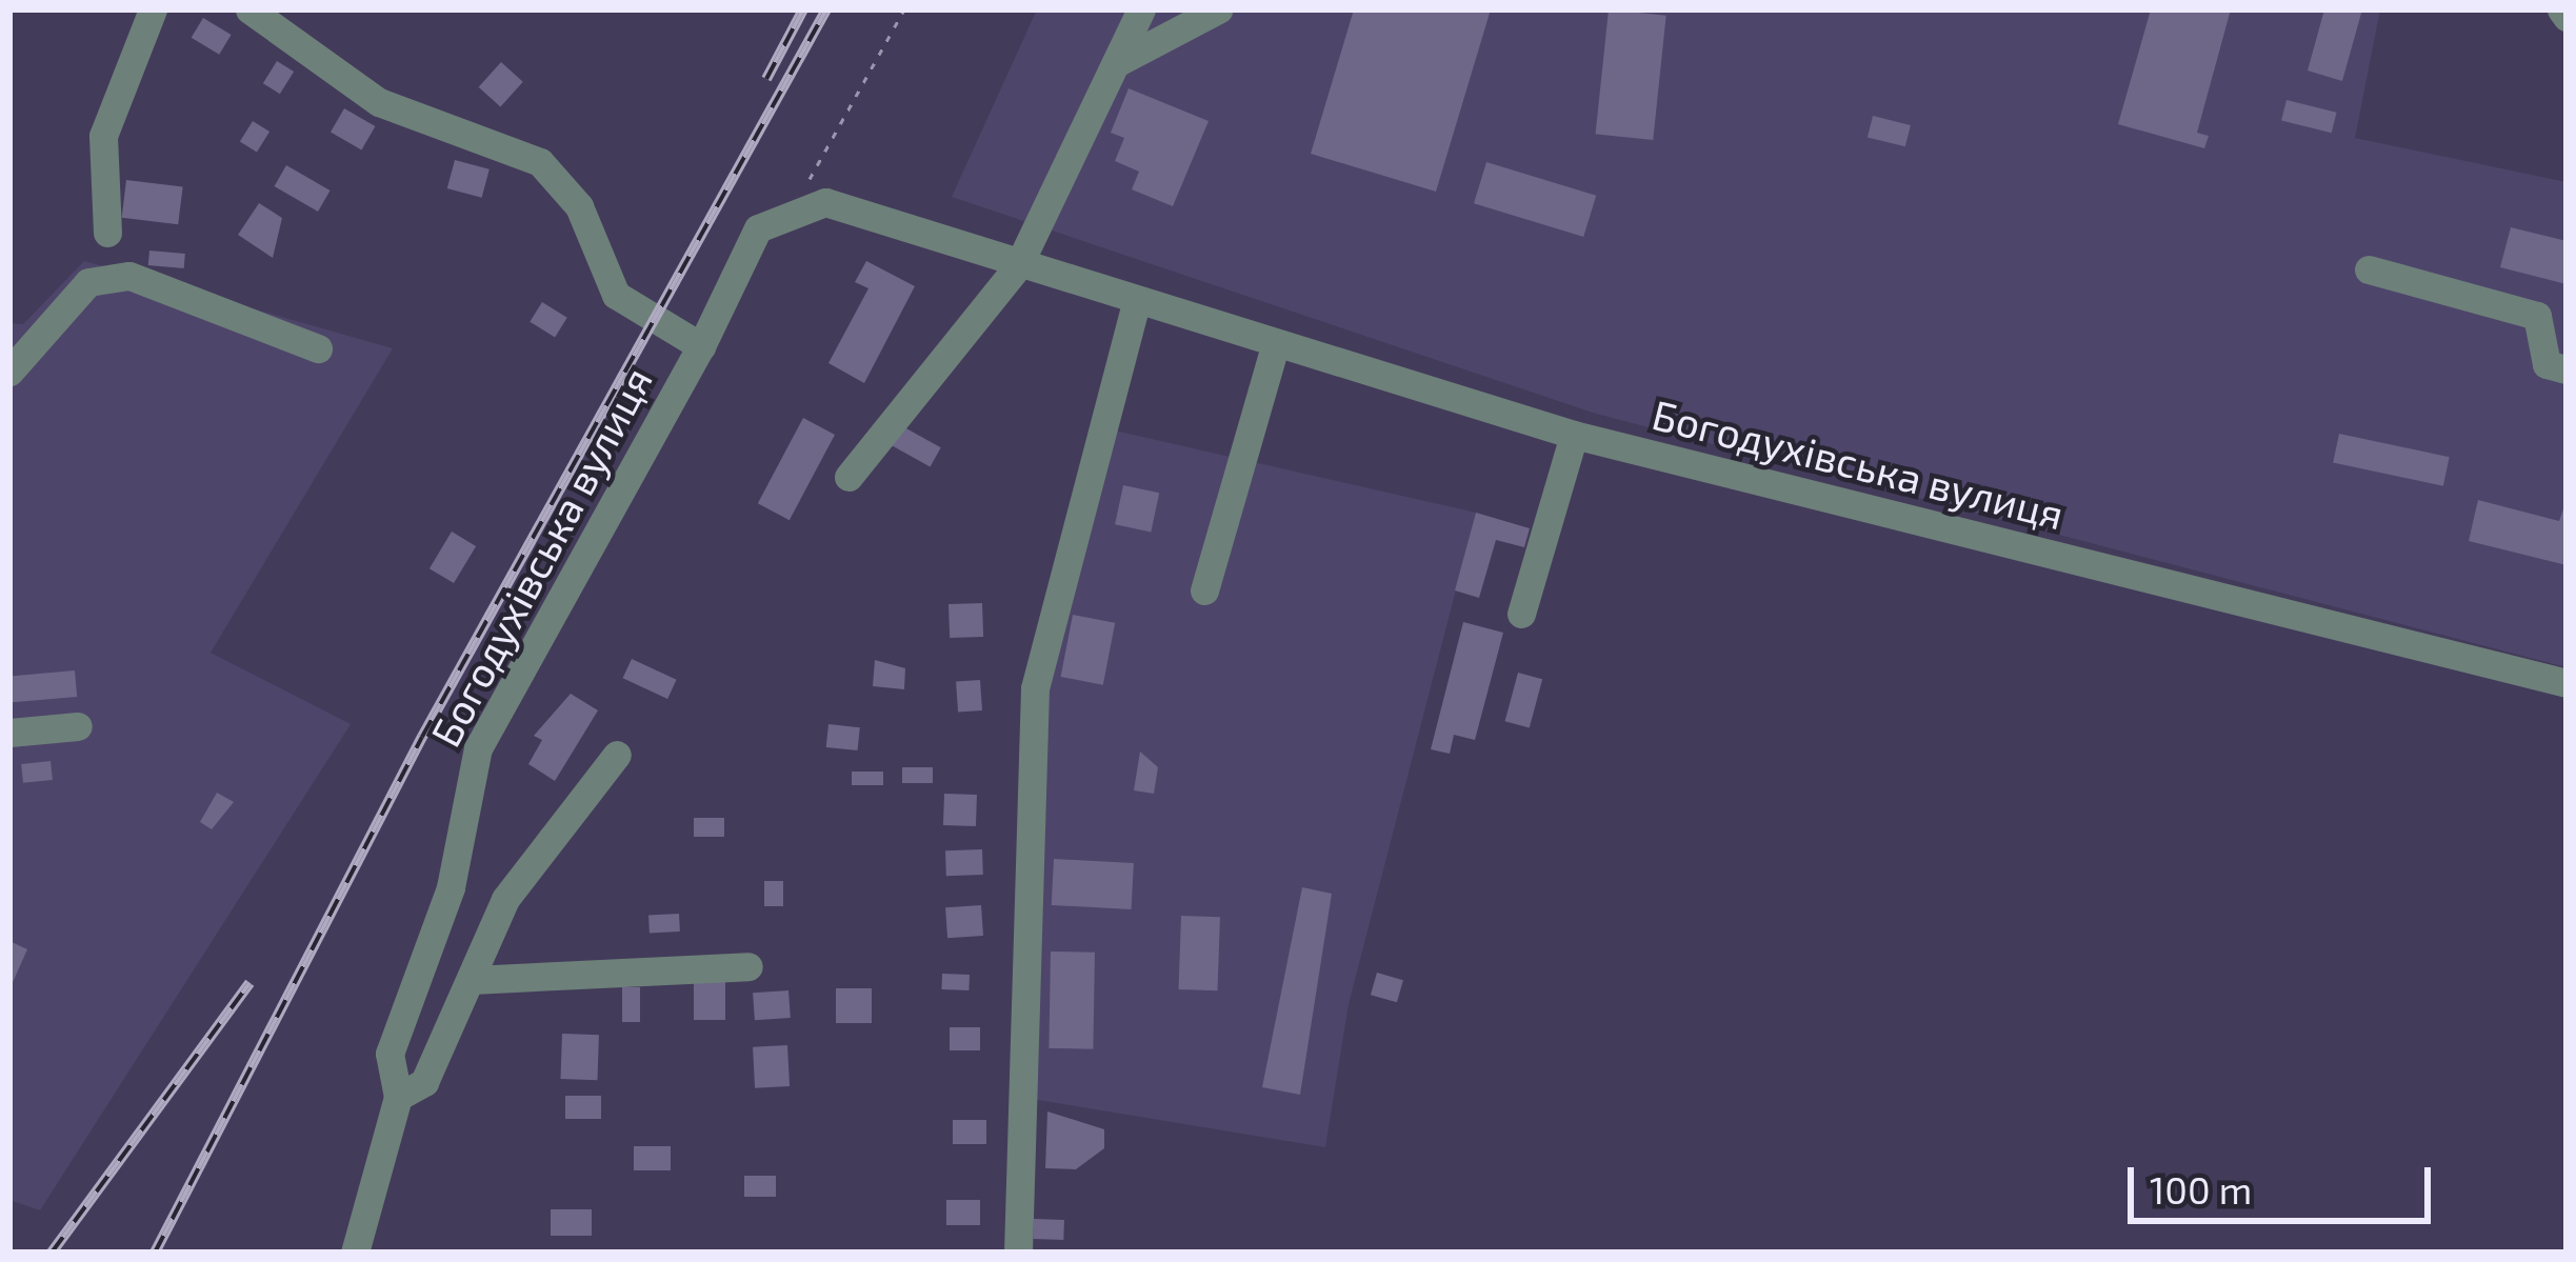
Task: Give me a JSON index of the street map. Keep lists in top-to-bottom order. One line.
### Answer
{"streets":{"street":["Богодухівська вулиця"]},"scale_bar":"100 m"}
